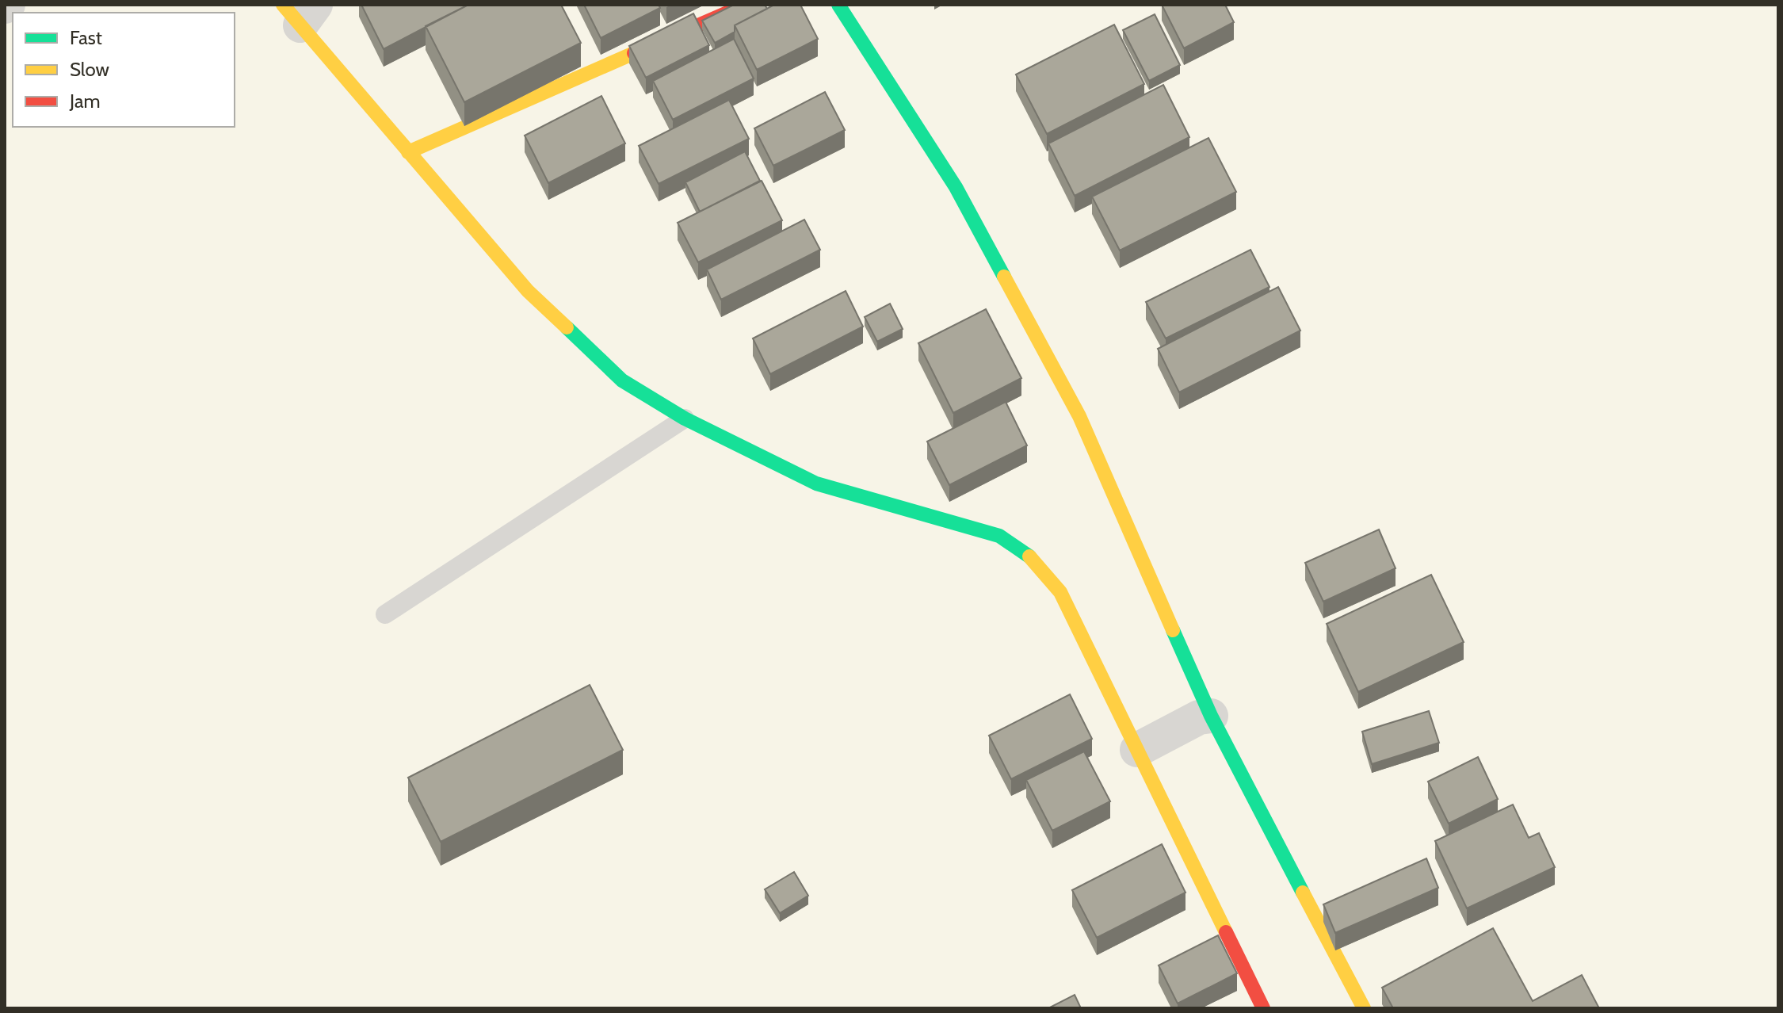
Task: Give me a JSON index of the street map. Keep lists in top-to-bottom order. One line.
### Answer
{"legend":["Fast","Slow","Jam"]}
